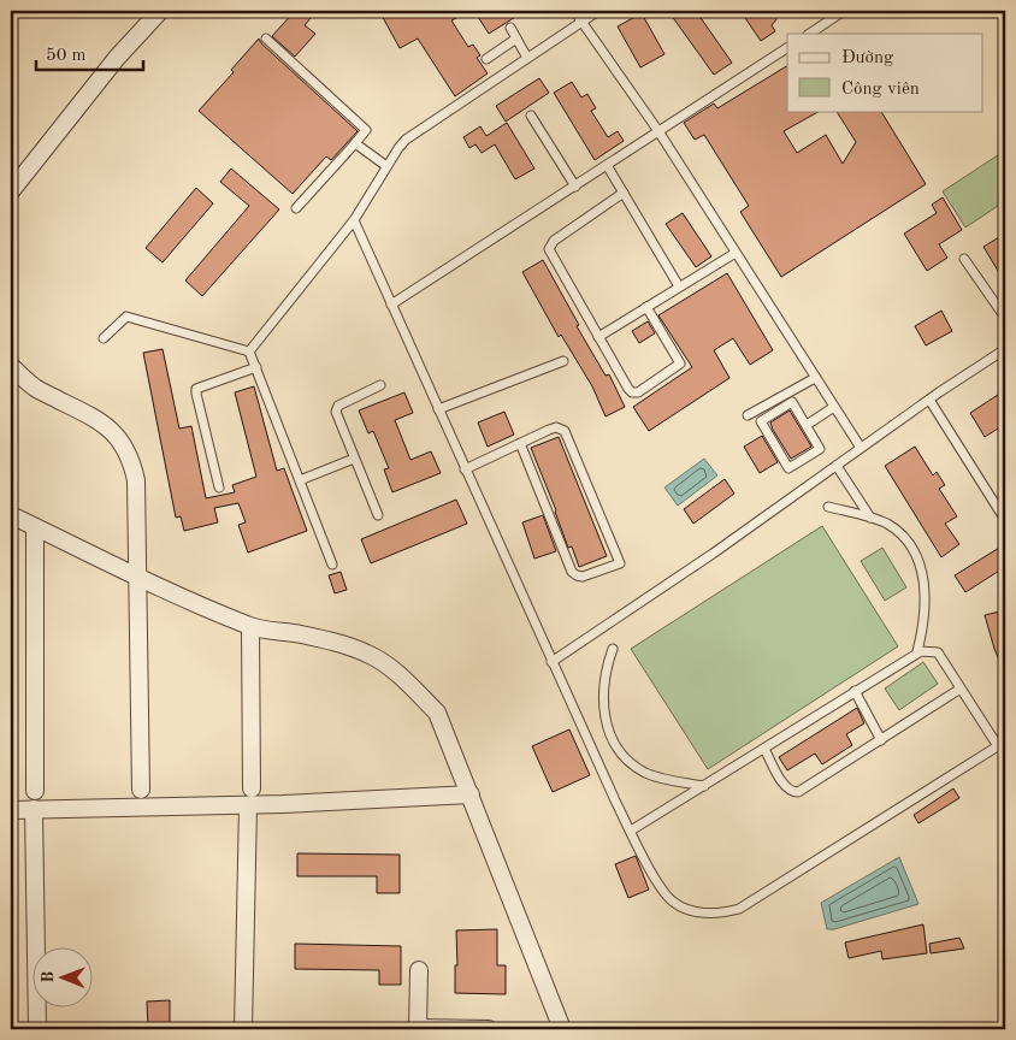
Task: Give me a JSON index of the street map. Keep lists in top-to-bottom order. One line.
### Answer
{"legend":["Đường","Công viên"],"scale_bar":"50 m","north":"left"}
